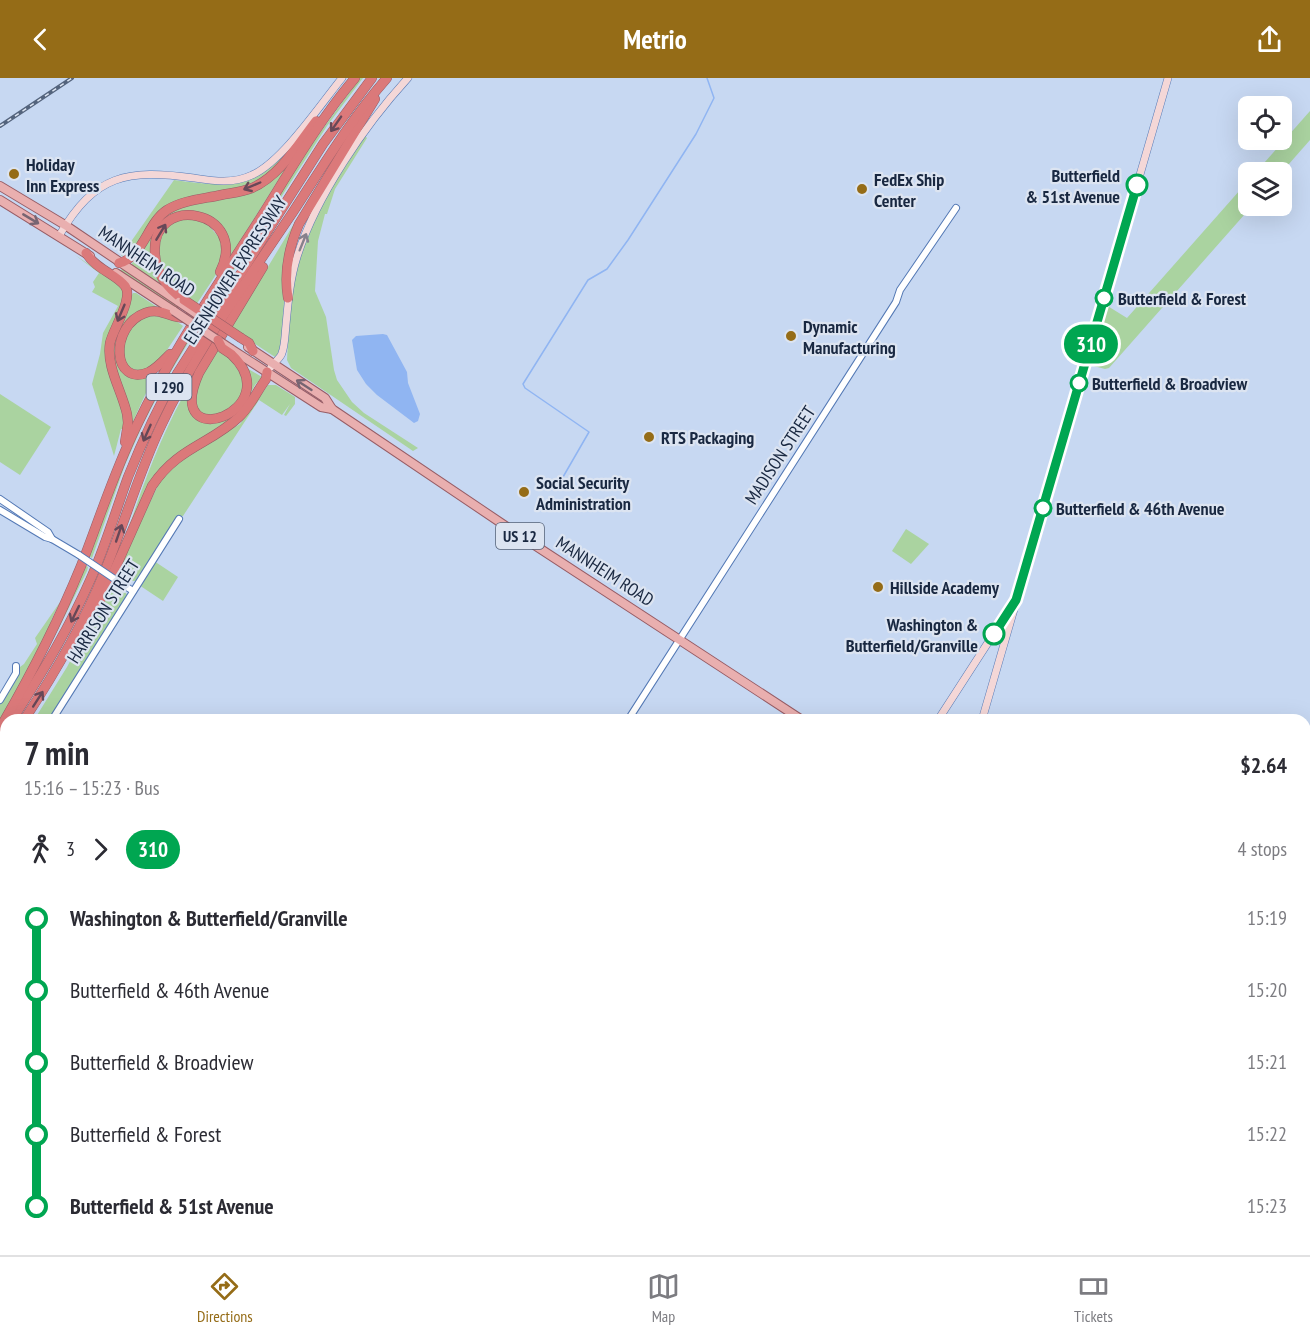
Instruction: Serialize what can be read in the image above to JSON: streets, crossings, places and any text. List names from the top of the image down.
{
  "streets": {
    "highway": ["EISENHOWER EXPRESSWAY", "I 290"],
    "main road": ["MANNHEIM ROAD", "US 12"],
    "street": ["MADISON STREET", "HARRISON STREET"]
  },
  "crossings": [
    ["MANNHEIM ROAD", "MADISON STREET"]
  ],
  "places": [
    "Holiday Inn Express",
    "Butterfield & 51st Avenue",
    "FedEx Ship Center",
    "Butterfield & Forest",
    "Dynamic Manufacturing",
    "Butterfield & Broadview",
    "RTS Packaging",
    "Social Security Administration",
    "Butterfield & 46th Avenue",
    "Hillside Academy",
    "Washington & Butterfield/Granville"
  ],
  "lines": ["bus line 310"],
  "page": {
    "header": "Metrio",
    "on_map": "310",
    "heading": ["7 min", "15:16 – 15:23 · Bus", "$2.64"],
    "legs": ["3", "310", "4 stops"],
    "list": [
      {
        "name": "Washington & Butterfield/Granville",
        "value": "15:19"
      },
      {
        "name": "Butterfield & 46th Avenue",
        "value": "15:20"
      },
      {
        "name": "Butterfield & Broadview",
        "value": "15:21"
      },
      {
        "name": "Butterfield & Forest",
        "value": "15:22"
      },
      {
        "name": "Butterfield & 51st Avenue",
        "value": "15:23"
      }
    ],
    "tabs": ["Directions", "Map", "Tickets"]
  }
}
